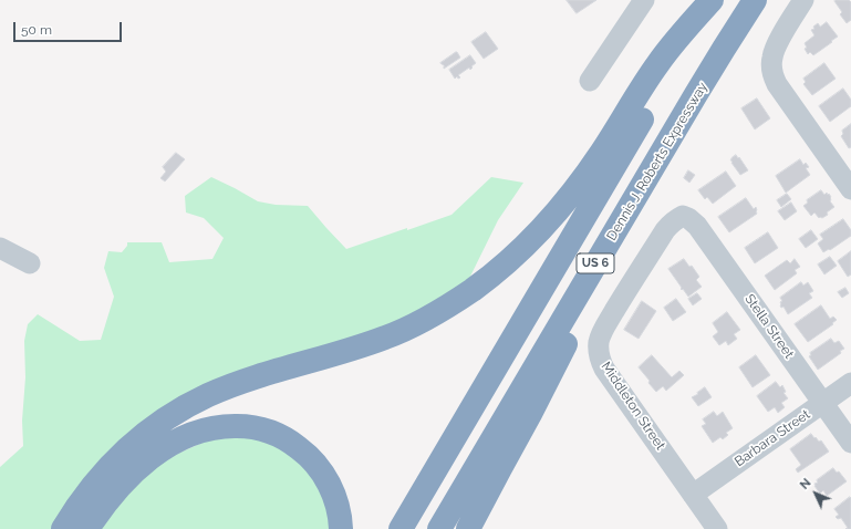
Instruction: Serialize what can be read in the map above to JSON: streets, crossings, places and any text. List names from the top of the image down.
{
  "streets": {
    "highway": ["Dennis J. Roberts Expressway", "US 6"],
    "street": ["Stella Street", "Middleton Street", "Barbara Street"]
  },
  "crossings": [
    ["Stella Street", "Middleton Street"],
    ["Stella Street", "Barbara Street"],
    ["Middleton Street", "Barbara Street"]
  ],
  "scale_bar": "50 m",
  "north": "top left"
}
